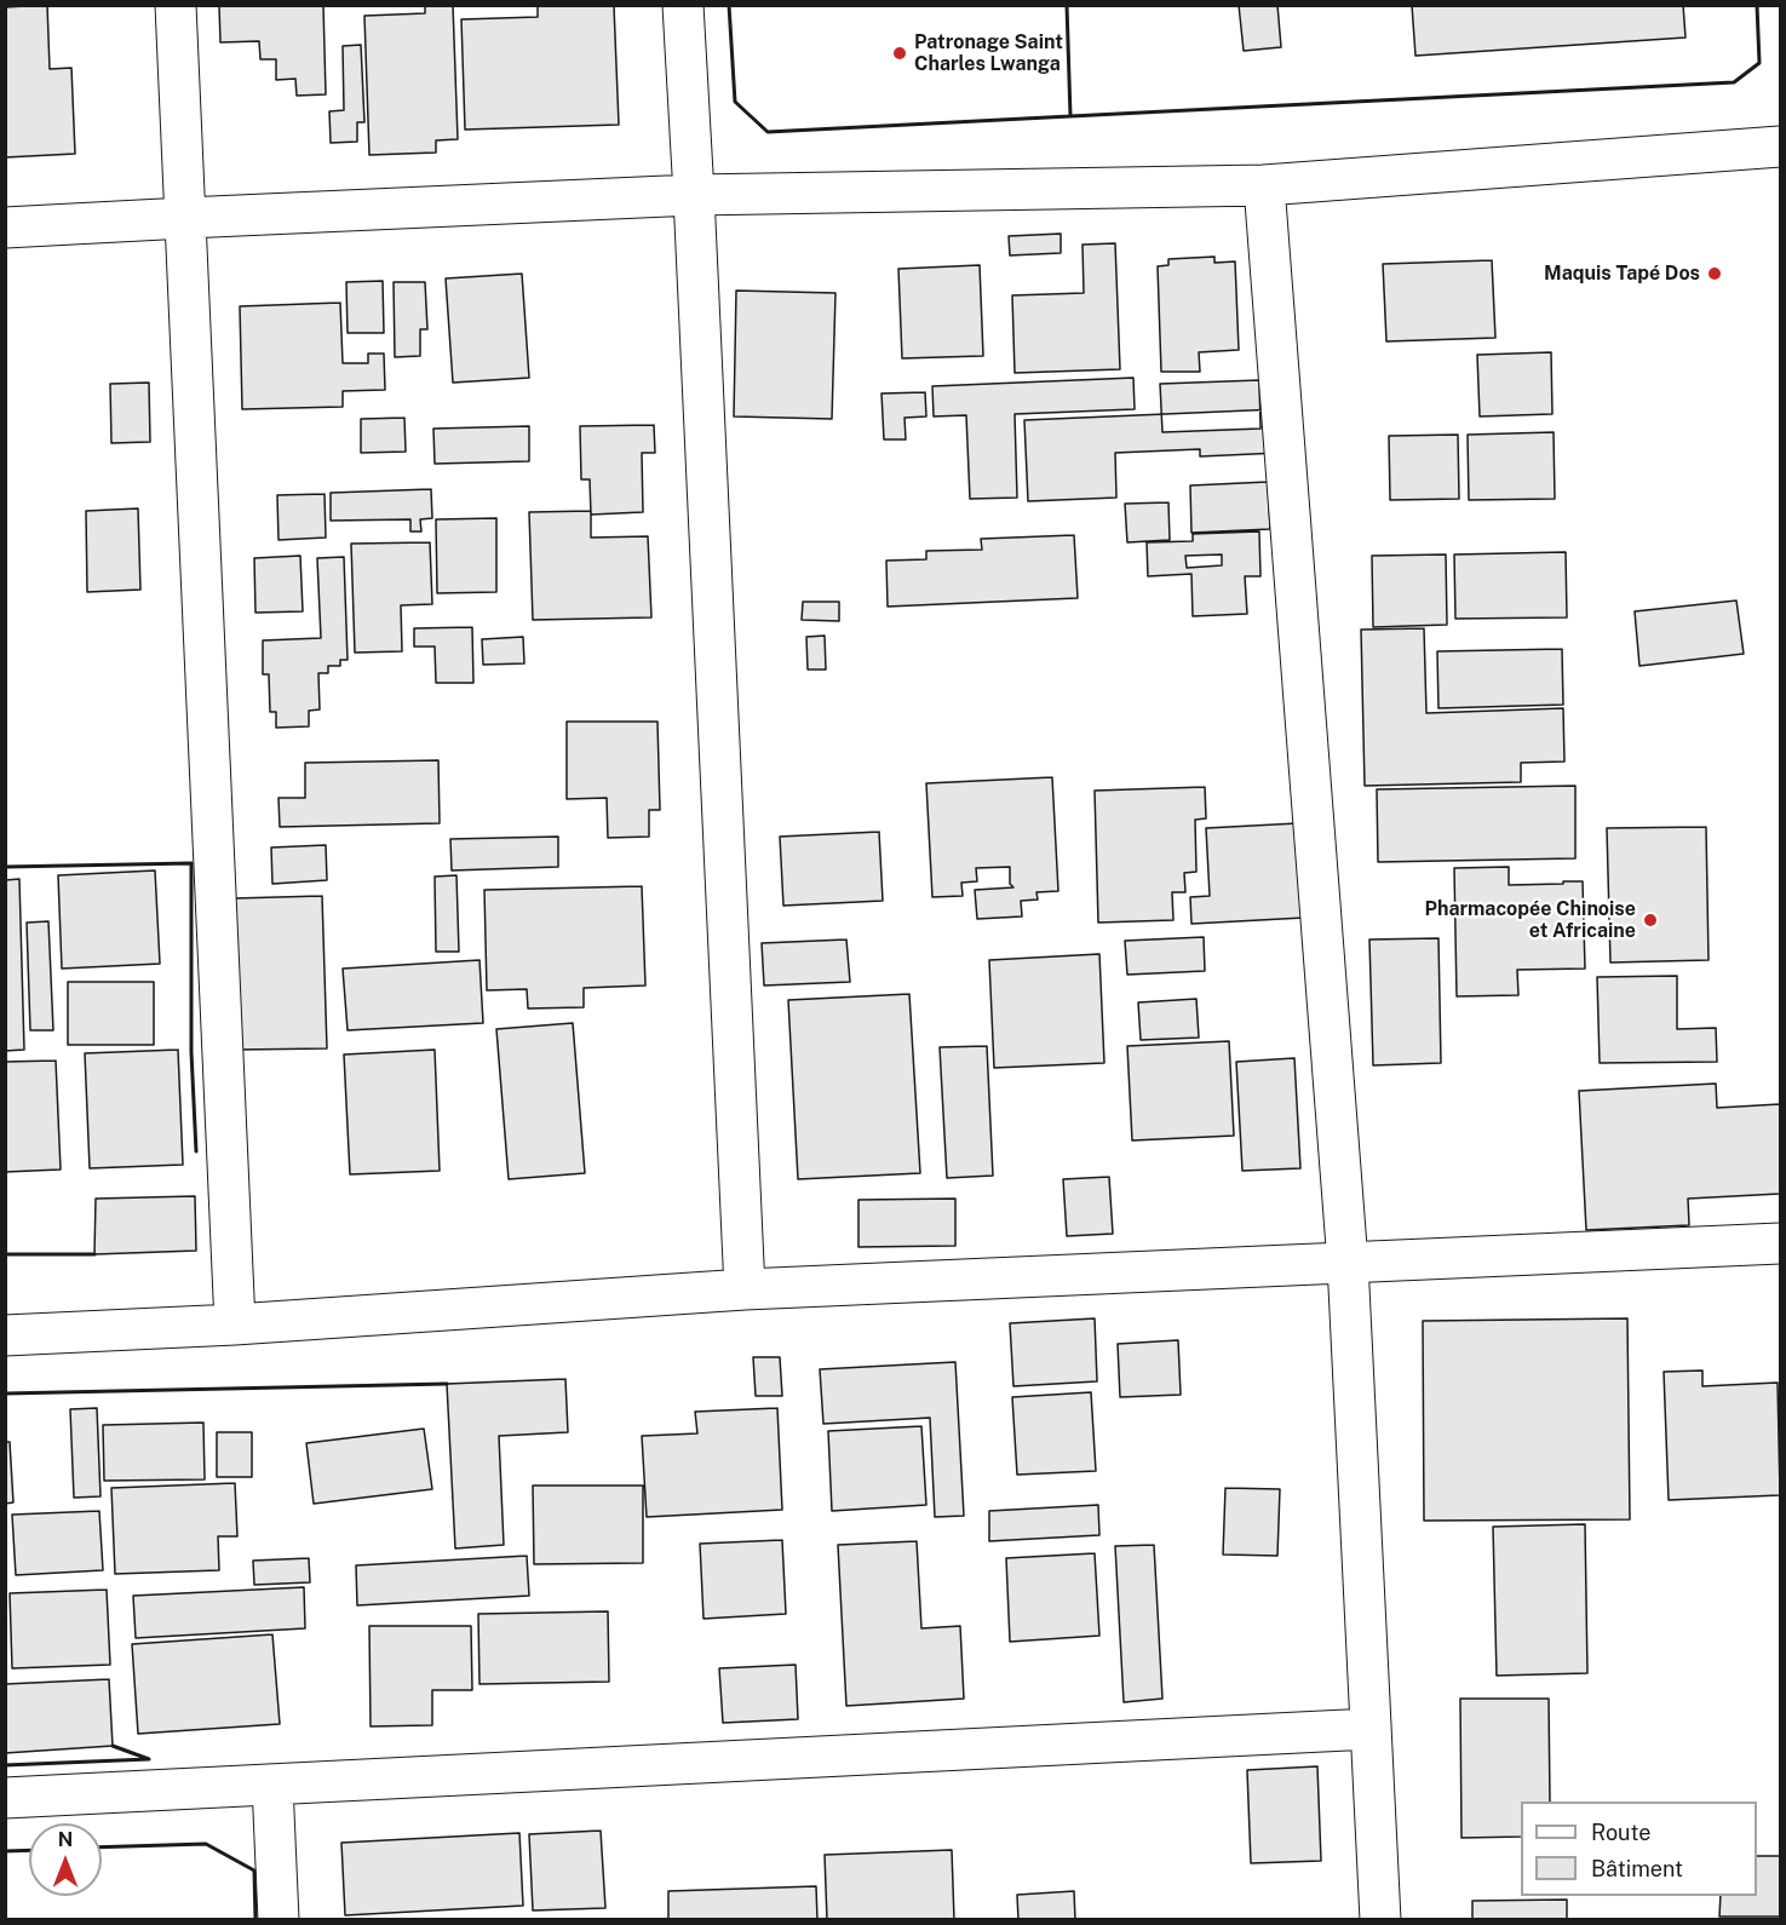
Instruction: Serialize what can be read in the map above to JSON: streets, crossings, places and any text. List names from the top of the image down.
{
  "places": ["Patronage Saint Charles Lwanga", "Maquis Tapé Dos", "Pharmacopée Chinoise et Africaine"],
  "legend": ["Route", "Bâtiment"],
  "north": "top"
}
